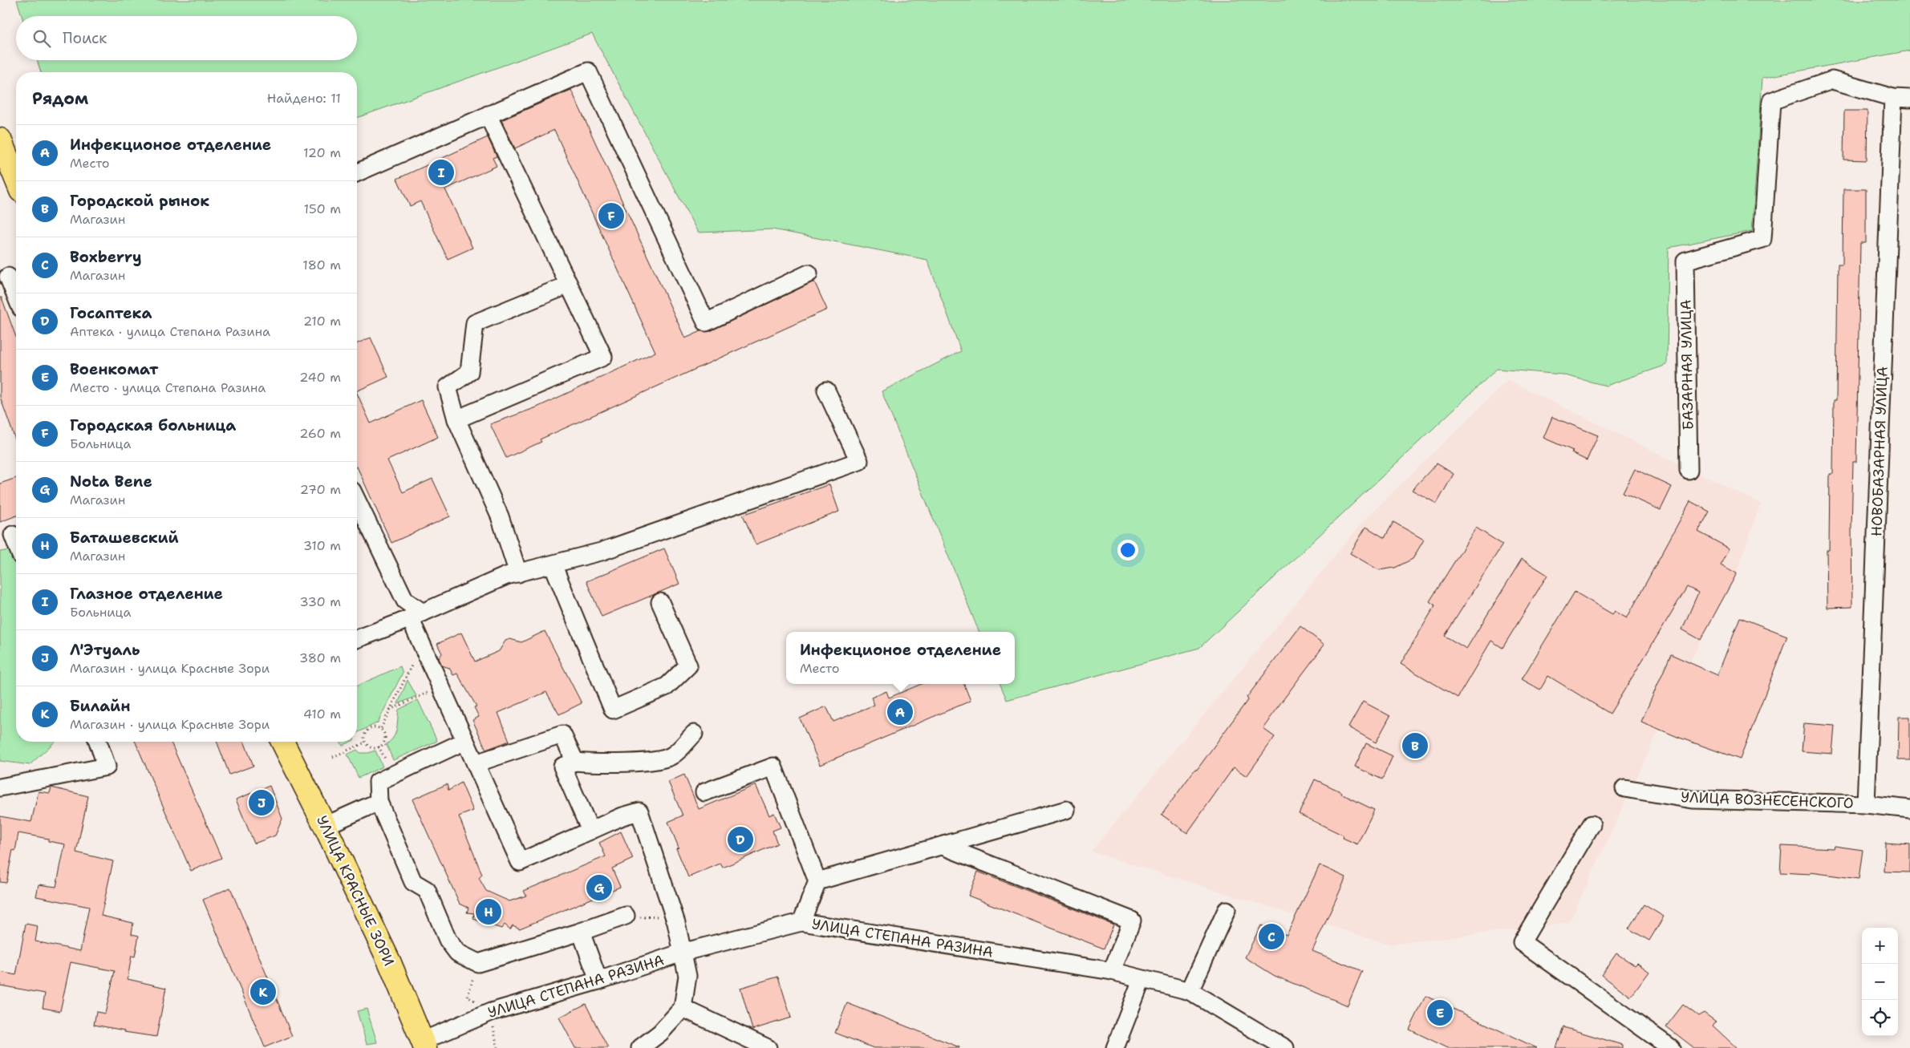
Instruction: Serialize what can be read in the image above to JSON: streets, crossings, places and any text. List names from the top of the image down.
{
  "streets": {
    "main road": ["УЛИЦА КРАСНЫЕ ЗОРИ"],
    "street": [
      "БАЗАРНАЯ УЛИЦА",
      "НОВОБАЗАРНАЯ УЛИЦА",
      "УЛИЦА ВОЗНЕСЕНСКОГО",
      "УЛИЦА СТЕПАНА РАЗИНА"
    ]
  },
  "crossings": [
    ["БАЗАРНАЯ УЛИЦА", "НОВОБАЗАРНАЯ УЛИЦА"],
    ["НОВОБАЗАРНАЯ УЛИЦА", "УЛИЦА ВОЗНЕСЕНСКОГО"],
    ["УЛИЦА КРАСНЫЕ ЗОРИ", "УЛИЦА СТЕПАНА РАЗИНА"]
  ],
  "page": {
    "search": "Поиск",
    "heading": ["Рядом", "Найдено: 11"],
    "list": [
      {
        "mark": "A",
        "name": "Инфекционое отделение",
        "note": "Место",
        "value": "120 m"
      },
      {
        "mark": "B",
        "name": "Городской рынок",
        "note": "Магазин",
        "value": "150 m"
      },
      {
        "mark": "C",
        "name": "Boxberry",
        "note": "Магазин",
        "value": "180 m"
      },
      {
        "mark": "D",
        "name": "Госаптека",
        "note": "Аптека · улица Степана Разина",
        "value": "210 m"
      },
      {
        "mark": "E",
        "name": "Военкомат",
        "note": "Место · улица Степана Разина",
        "value": "240 m"
      },
      {
        "mark": "F",
        "name": "Городская больница",
        "note": "Больница",
        "value": "260 m"
      },
      {
        "mark": "G",
        "name": "Nota Bene",
        "note": "Магазин",
        "value": "270 m"
      },
      {
        "mark": "H",
        "name": "Баташевский",
        "note": "Магазин",
        "value": "310 m"
      },
      {
        "mark": "I",
        "name": "Глазное отделение",
        "note": "Больница",
        "value": "330 m"
      },
      {
        "mark": "J",
        "name": "Л'Этуаль",
        "note": "Магазин · улица Красные Зори",
        "value": "380 m"
      },
      {
        "mark": "K",
        "name": "Билайн",
        "note": "Магазин · улица Красные Зори",
        "value": "410 m"
      }
    ],
    "pins": [
      "I",
      "F",
      "A",
      "B",
      "J",
      "D",
      "G",
      "H",
      "C",
      "K",
      "E"
    ],
    "popup": ["Инфекционое отделение", "Место"],
    "map_buttons": ["+", "−"]
  }
}
